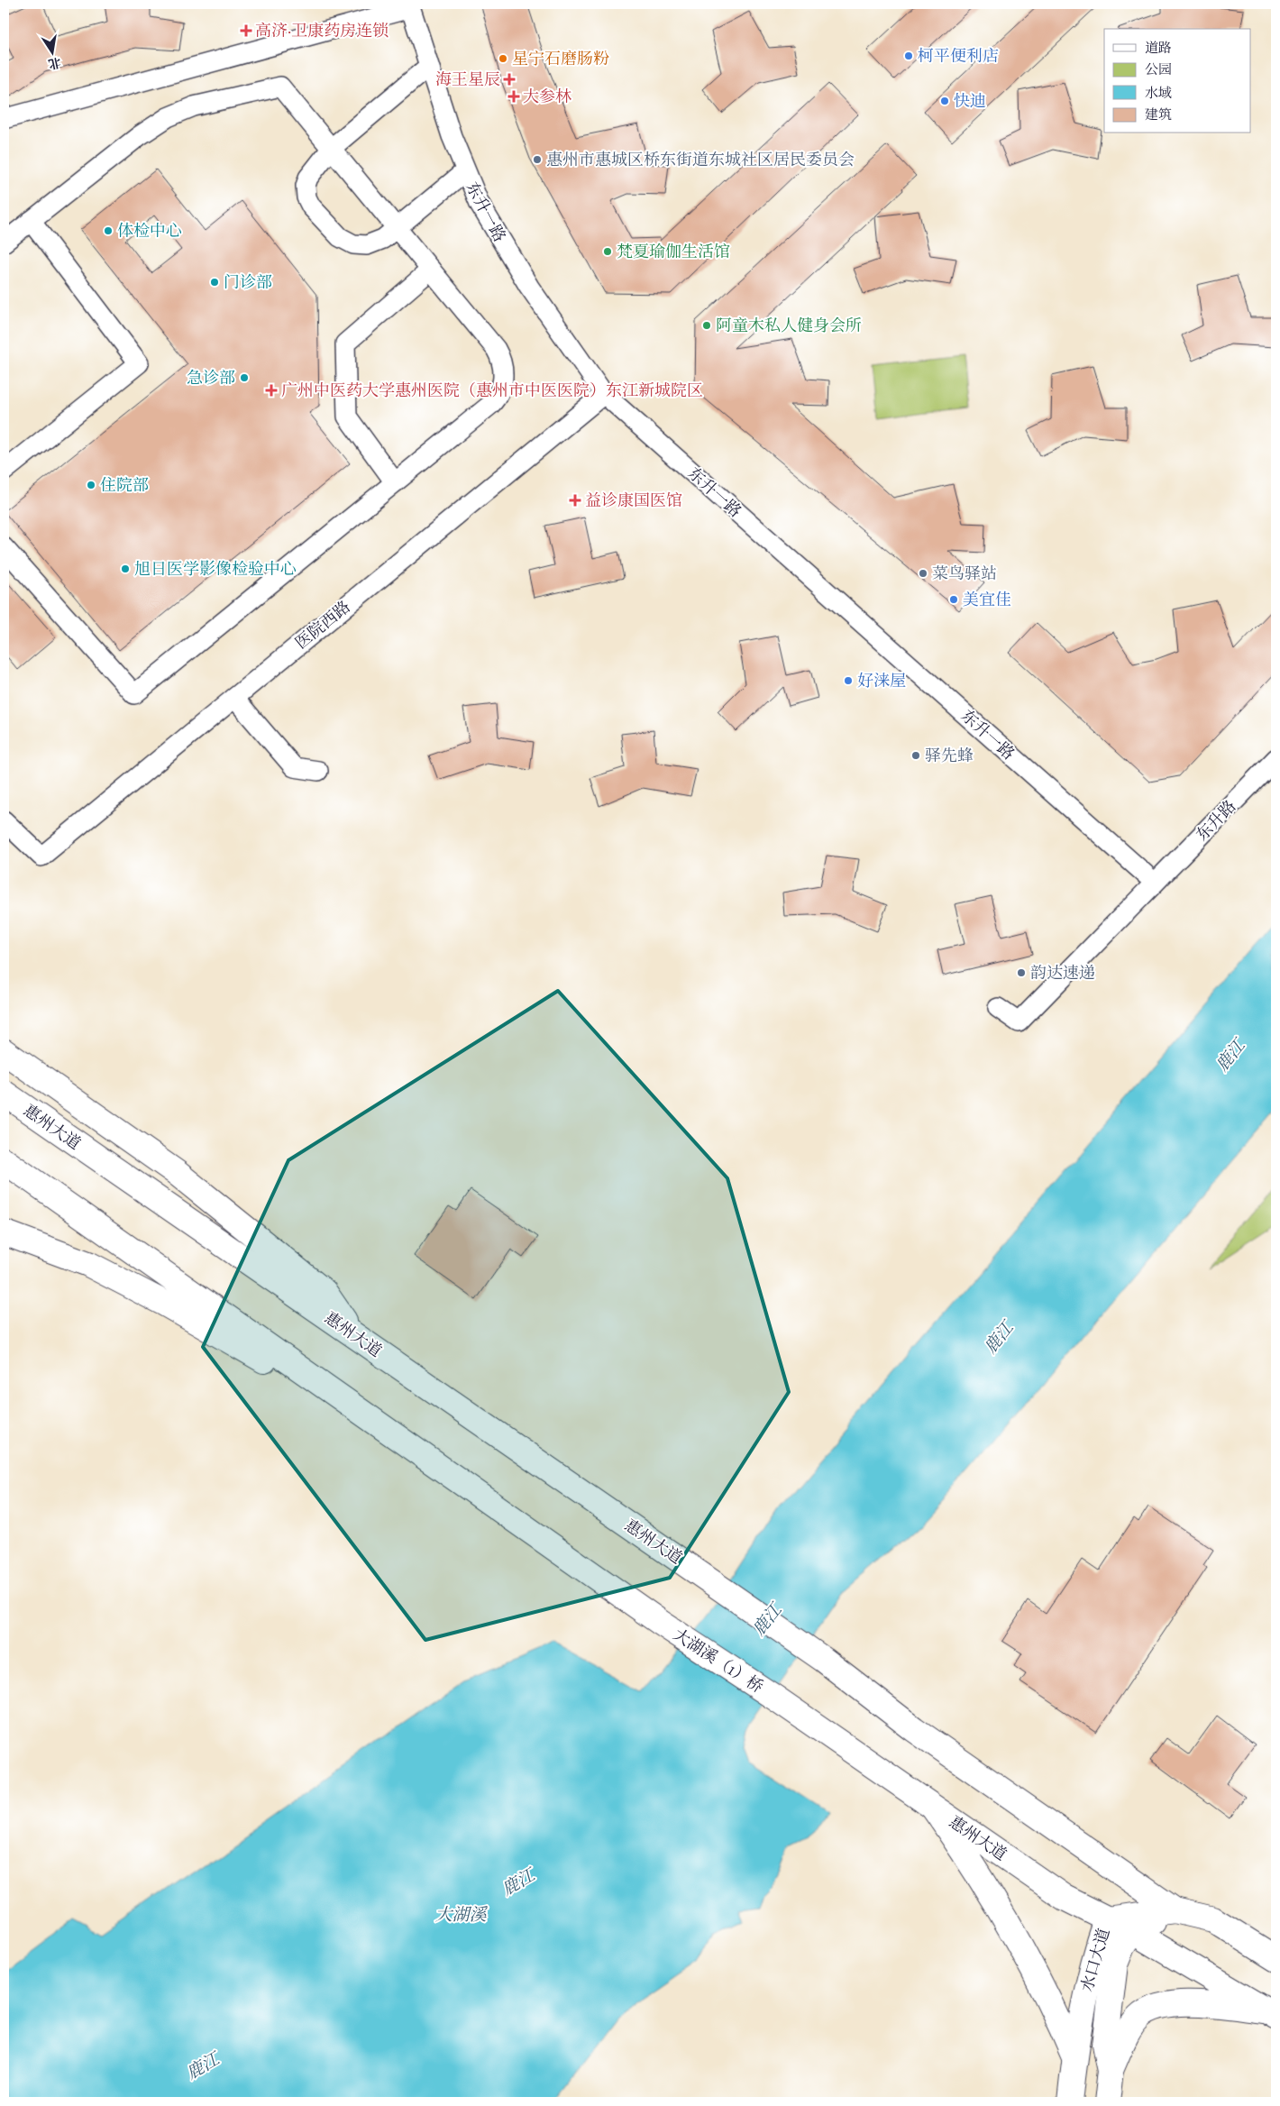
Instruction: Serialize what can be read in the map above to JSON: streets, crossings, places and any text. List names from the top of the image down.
{
  "streets": {
    "main road": ["惠州大道", "大湖溪（1）桥", "水口大道"],
    "street": ["东升一路", "医院西路", "东升路"]
  },
  "crossings": [
    ["东升一路", "医院西路"],
    ["东升一路", "东升路"],
    ["惠州大道", "大湖溪（1）桥"],
    ["惠州大道", "水口大道"]
  ],
  "water": ["鹿江", "大湖溪"],
  "places": {
    "health": [
      "高济·卫康药房连锁",
      "海王星辰",
      "大参林",
      "广州中医药大学惠州医院（惠州市中医医院）东江新城院区",
      "益诊康国医馆"
    ],
    "other": [
      "柯平便利店",
      "星宁石磨肠粉",
      "快迪",
      "惠州市惠城区桥东街道东城社区居民委员会",
      "体检中心",
      "梵夏瑜伽生活馆",
      "门诊部",
      "阿童木私人健身会所",
      "急诊部",
      "住院部",
      "旭日医学影像检验中心",
      "菜鸟驿站",
      "美宜佳",
      "好涞屋",
      "驿先蜂",
      "韵达速递"
    ]
  },
  "legend": [
    "道路",
    "公园",
    "水域",
    "建筑"
  ],
  "north": "bottom"
}
